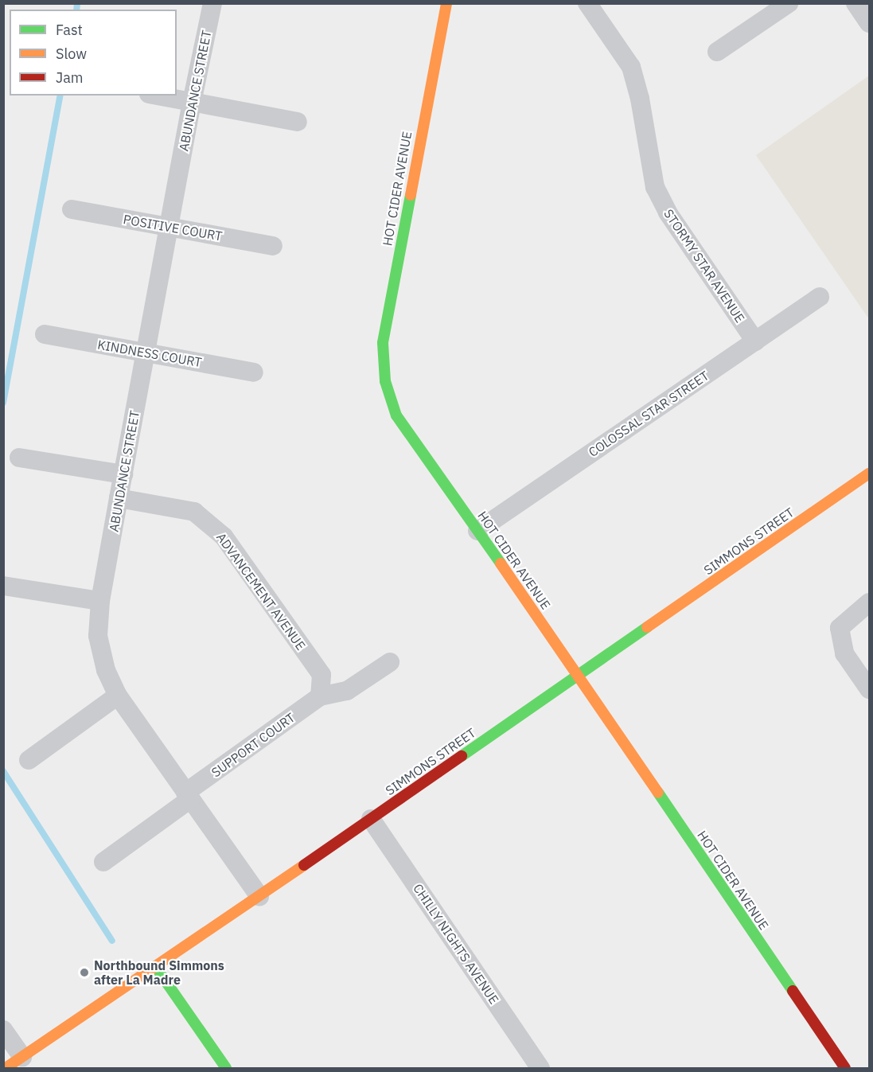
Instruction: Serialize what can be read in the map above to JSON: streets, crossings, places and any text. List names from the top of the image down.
{
  "streets": {
    "street": [
      "ABUNDANCE STREET",
      "HOT CIDER AVENUE",
      "POSITIVE COURT",
      "STORMY STAR AVENUE",
      "KINDNESS COURT",
      "COLOSSAL STAR STREET",
      "SIMMONS STREET",
      "ADVANCEMENT AVENUE",
      "SUPPORT COURT",
      "CHILLY NIGHTS AVENUE"
    ]
  },
  "crossings": [
    ["ABUNDANCE STREET", "POSITIVE COURT"],
    ["ABUNDANCE STREET", "KINDNESS COURT"],
    ["ABUNDANCE STREET", "SIMMONS STREET"],
    ["ABUNDANCE STREET", "ADVANCEMENT AVENUE"],
    ["ABUNDANCE STREET", "SUPPORT COURT"],
    ["HOT CIDER AVENUE", "COLOSSAL STAR STREET"],
    ["HOT CIDER AVENUE", "SIMMONS STREET"],
    ["STORMY STAR AVENUE", "COLOSSAL STAR STREET"],
    ["SIMMONS STREET", "CHILLY NIGHTS AVENUE"],
    ["ADVANCEMENT AVENUE", "SUPPORT COURT"]
  ],
  "places": ["Northbound Simmons after La Madre"],
  "legend": ["Fast", "Slow", "Jam"]
}
